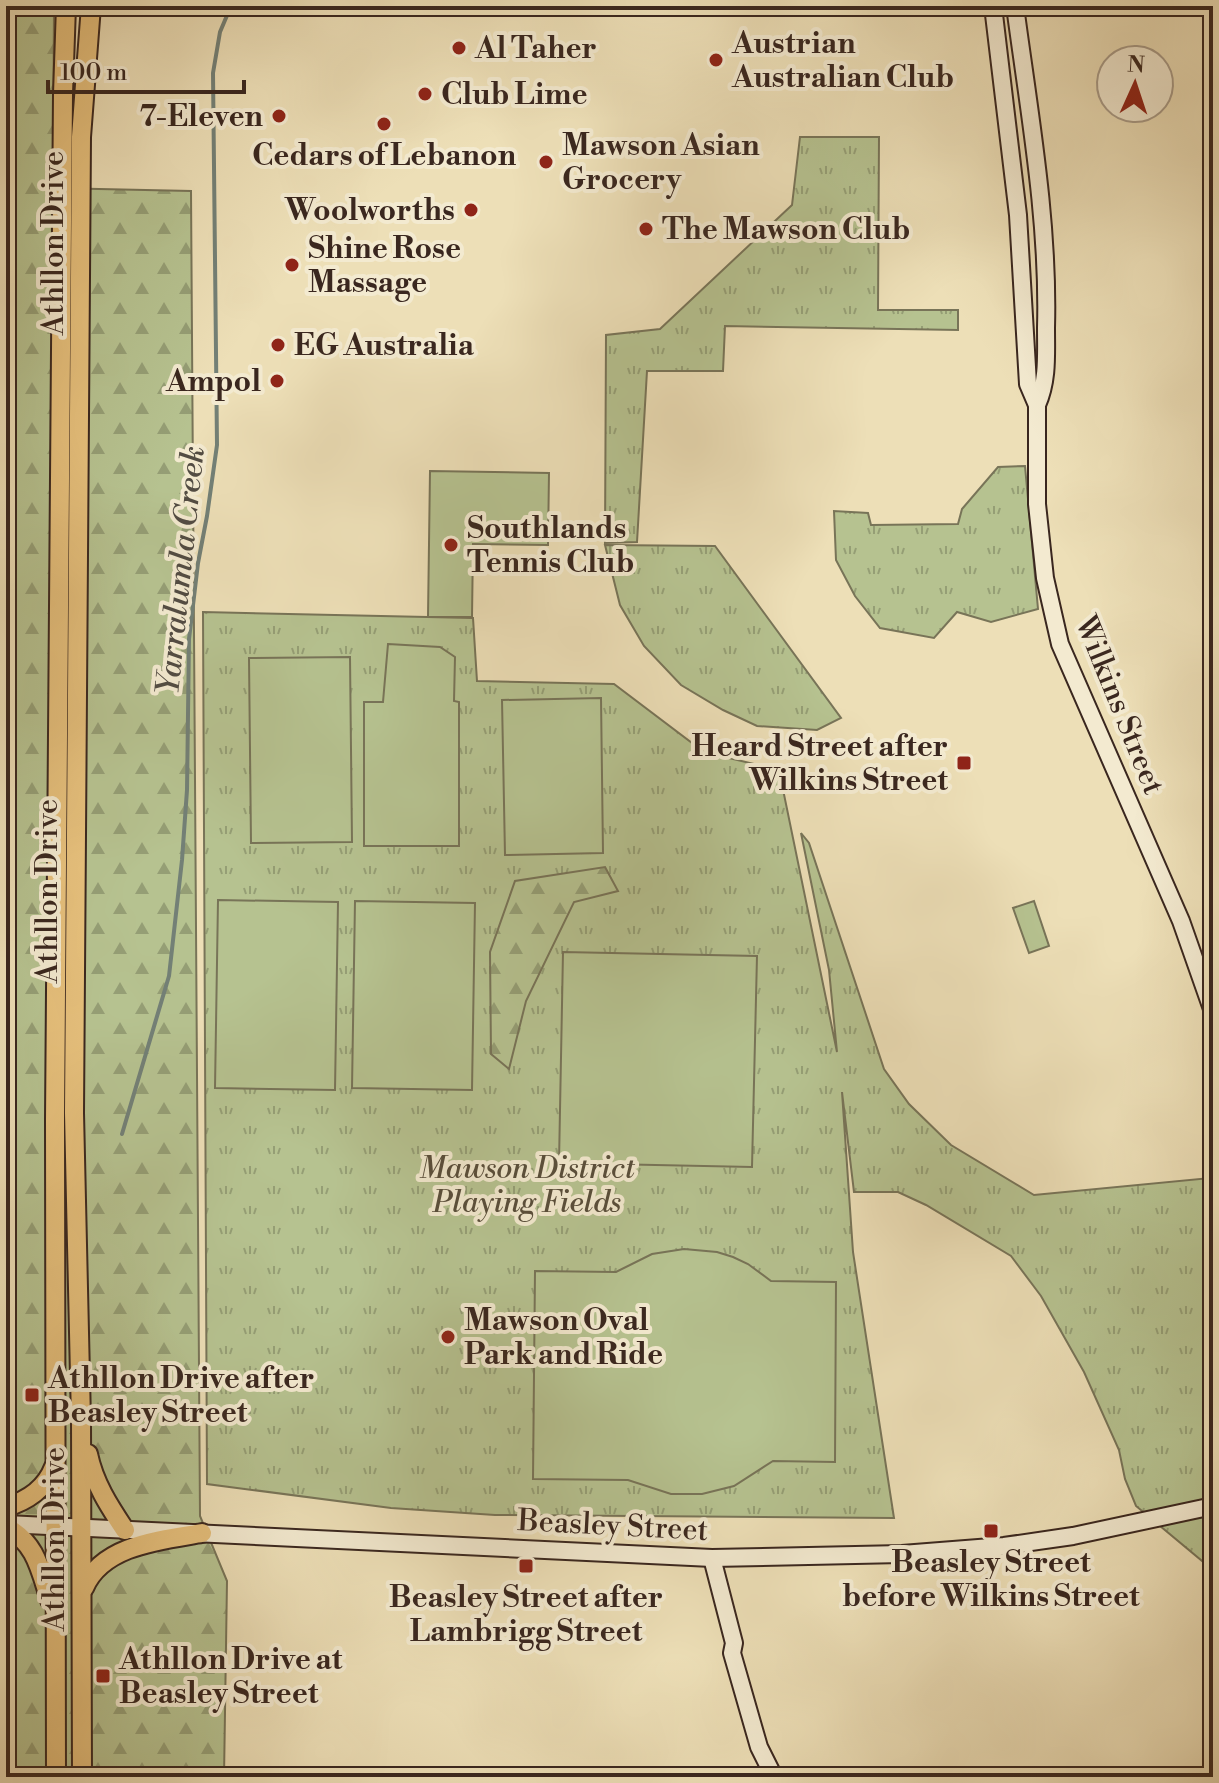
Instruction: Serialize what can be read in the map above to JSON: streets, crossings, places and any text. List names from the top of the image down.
{
  "streets": {
    "main road": ["Athllon Drive"],
    "street": ["Wilkins Street", "Beasley Street"]
  },
  "crossings": [
    ["Athllon Drive", "Beasley Street"]
  ],
  "water": ["Yarralumla Creek"],
  "parks": ["Mawson District Playing Fields"],
  "places": {
    "other": [
      "Al Taher",
      "Austrian Australian Club",
      "Club Lime",
      "7-Eleven",
      "Cedars of Lebanon",
      "Mawson Asian Grocery",
      "Woolworths",
      "The Mawson Club",
      "Shine Rose Massage",
      "EG Australia",
      "Ampol",
      "Southlands Tennis Club",
      "Mawson Oval Park and Ride"
    ],
    "transit": [
      "Heard Street after Wilkins Street",
      "Athllon Drive after Beasley Street",
      "Beasley Street before Wilkins Street",
      "Beasley Street after Lambrigg Street",
      "Athllon Drive at Beasley Street"
    ]
  },
  "scale_bar": "100 m",
  "north": "top"
}
